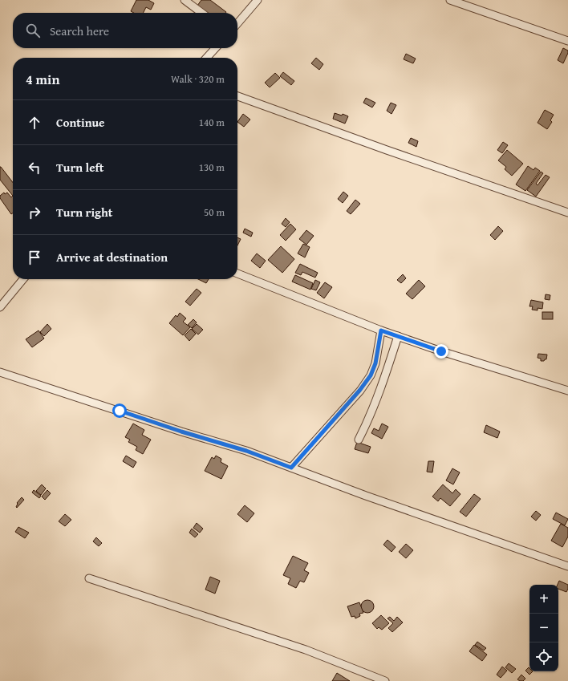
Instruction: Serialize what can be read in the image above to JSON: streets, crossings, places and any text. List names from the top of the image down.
{
  "page": {
    "search": "Search here",
    "heading": ["4 min", "Walk · 320 m"],
    "list": [
      ["Continue", "140 m"],
      ["Turn left", "130 m"],
      ["Turn right", "50 m"],
      "Arrive at destination"
    ],
    "map_buttons": ["+", "−"]
  }
}
